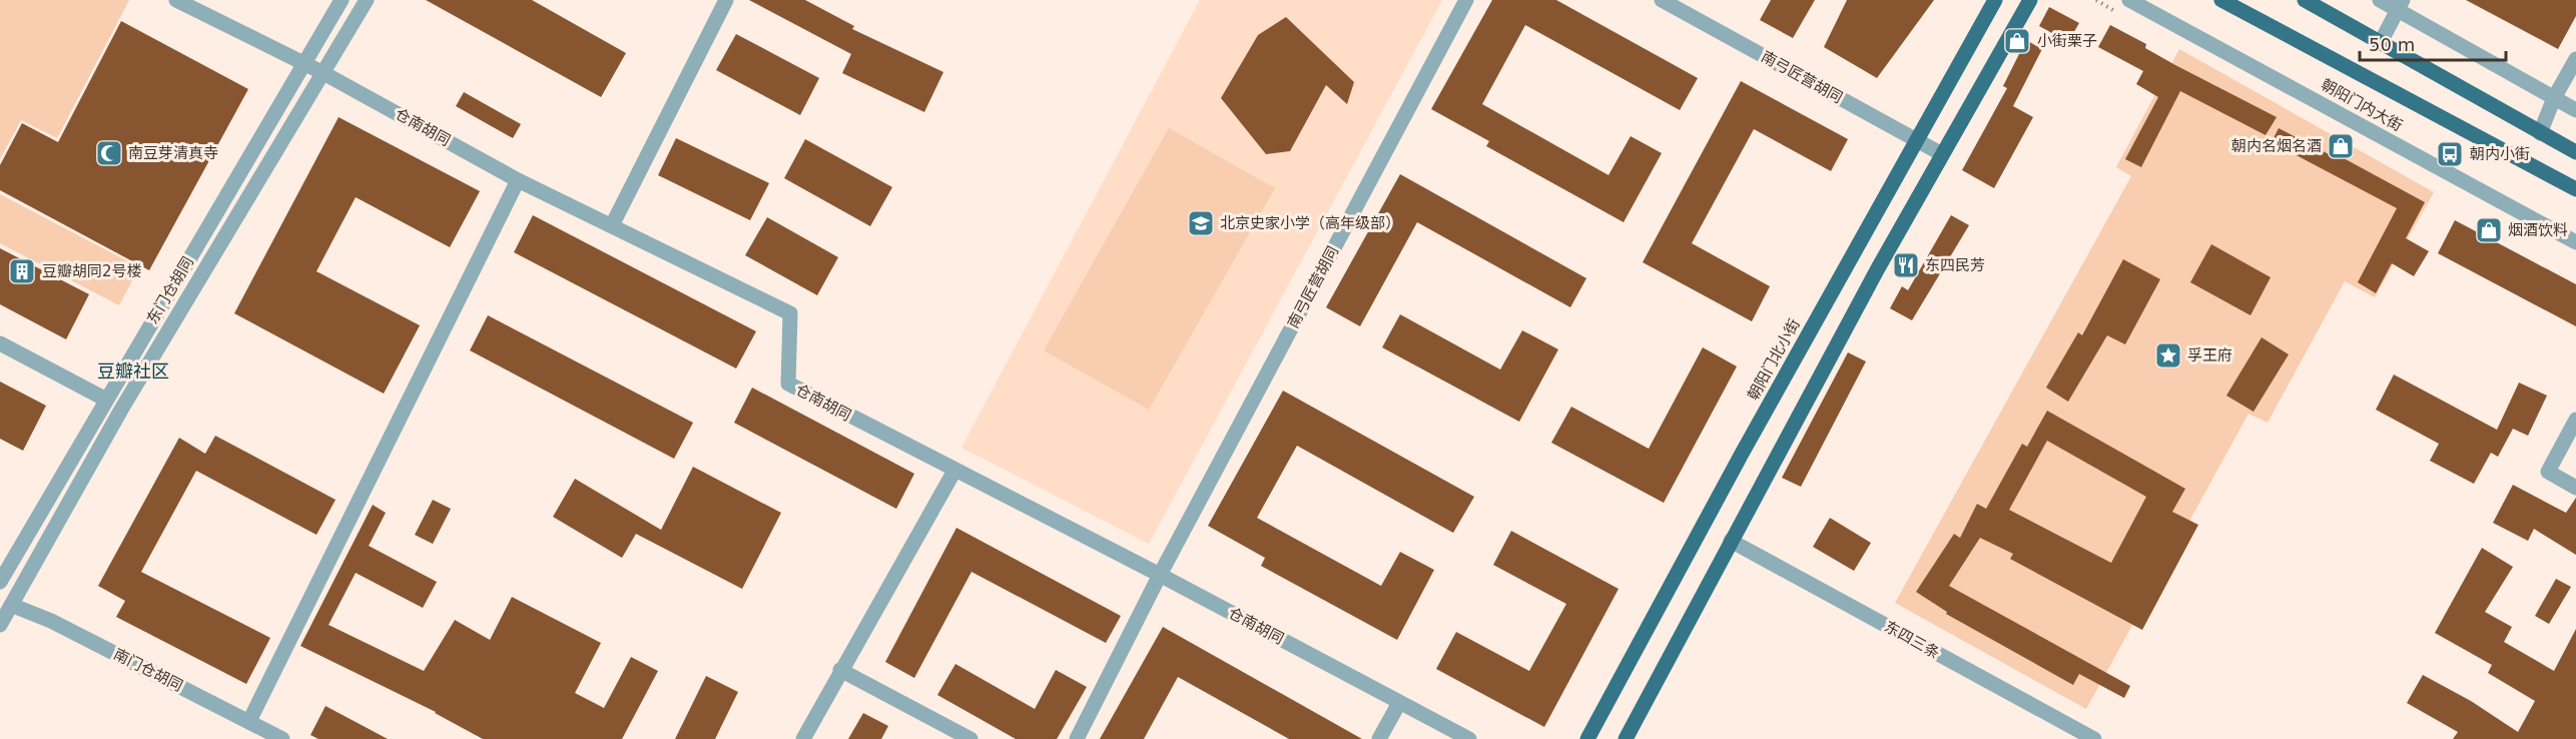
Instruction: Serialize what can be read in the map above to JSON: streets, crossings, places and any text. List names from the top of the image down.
{
  "streets": {
    "main road": ["朝阳门内大街", "朝阳门北小街"],
    "street": [
      "南弓匠营胡同",
      "仓南胡同",
      "东门仓胡同",
      "东四三条",
      "南门仓胡同"
    ]
  },
  "crossings": [
    ["南弓匠营胡同", "仓南胡同"],
    ["南弓匠营胡同", "朝阳门北小街"],
    ["仓南胡同", "东门仓胡同"],
    ["东门仓胡同", "南门仓胡同"]
  ],
  "districts": ["豆瓣社区"],
  "places": {
    "shop": ["小街栗子", "朝内名烟名酒", "烟酒饮料"],
    "mosque": ["南豆芽清真寺"],
    "bus stop": ["朝内小街"],
    "school or university": ["北京史家小学（高年级部）"],
    "restaurant": ["东四民芳"],
    "building": ["豆瓣胡同2号楼"],
    "place": ["孚王府"]
  },
  "scale_bar": "50 m"
}
